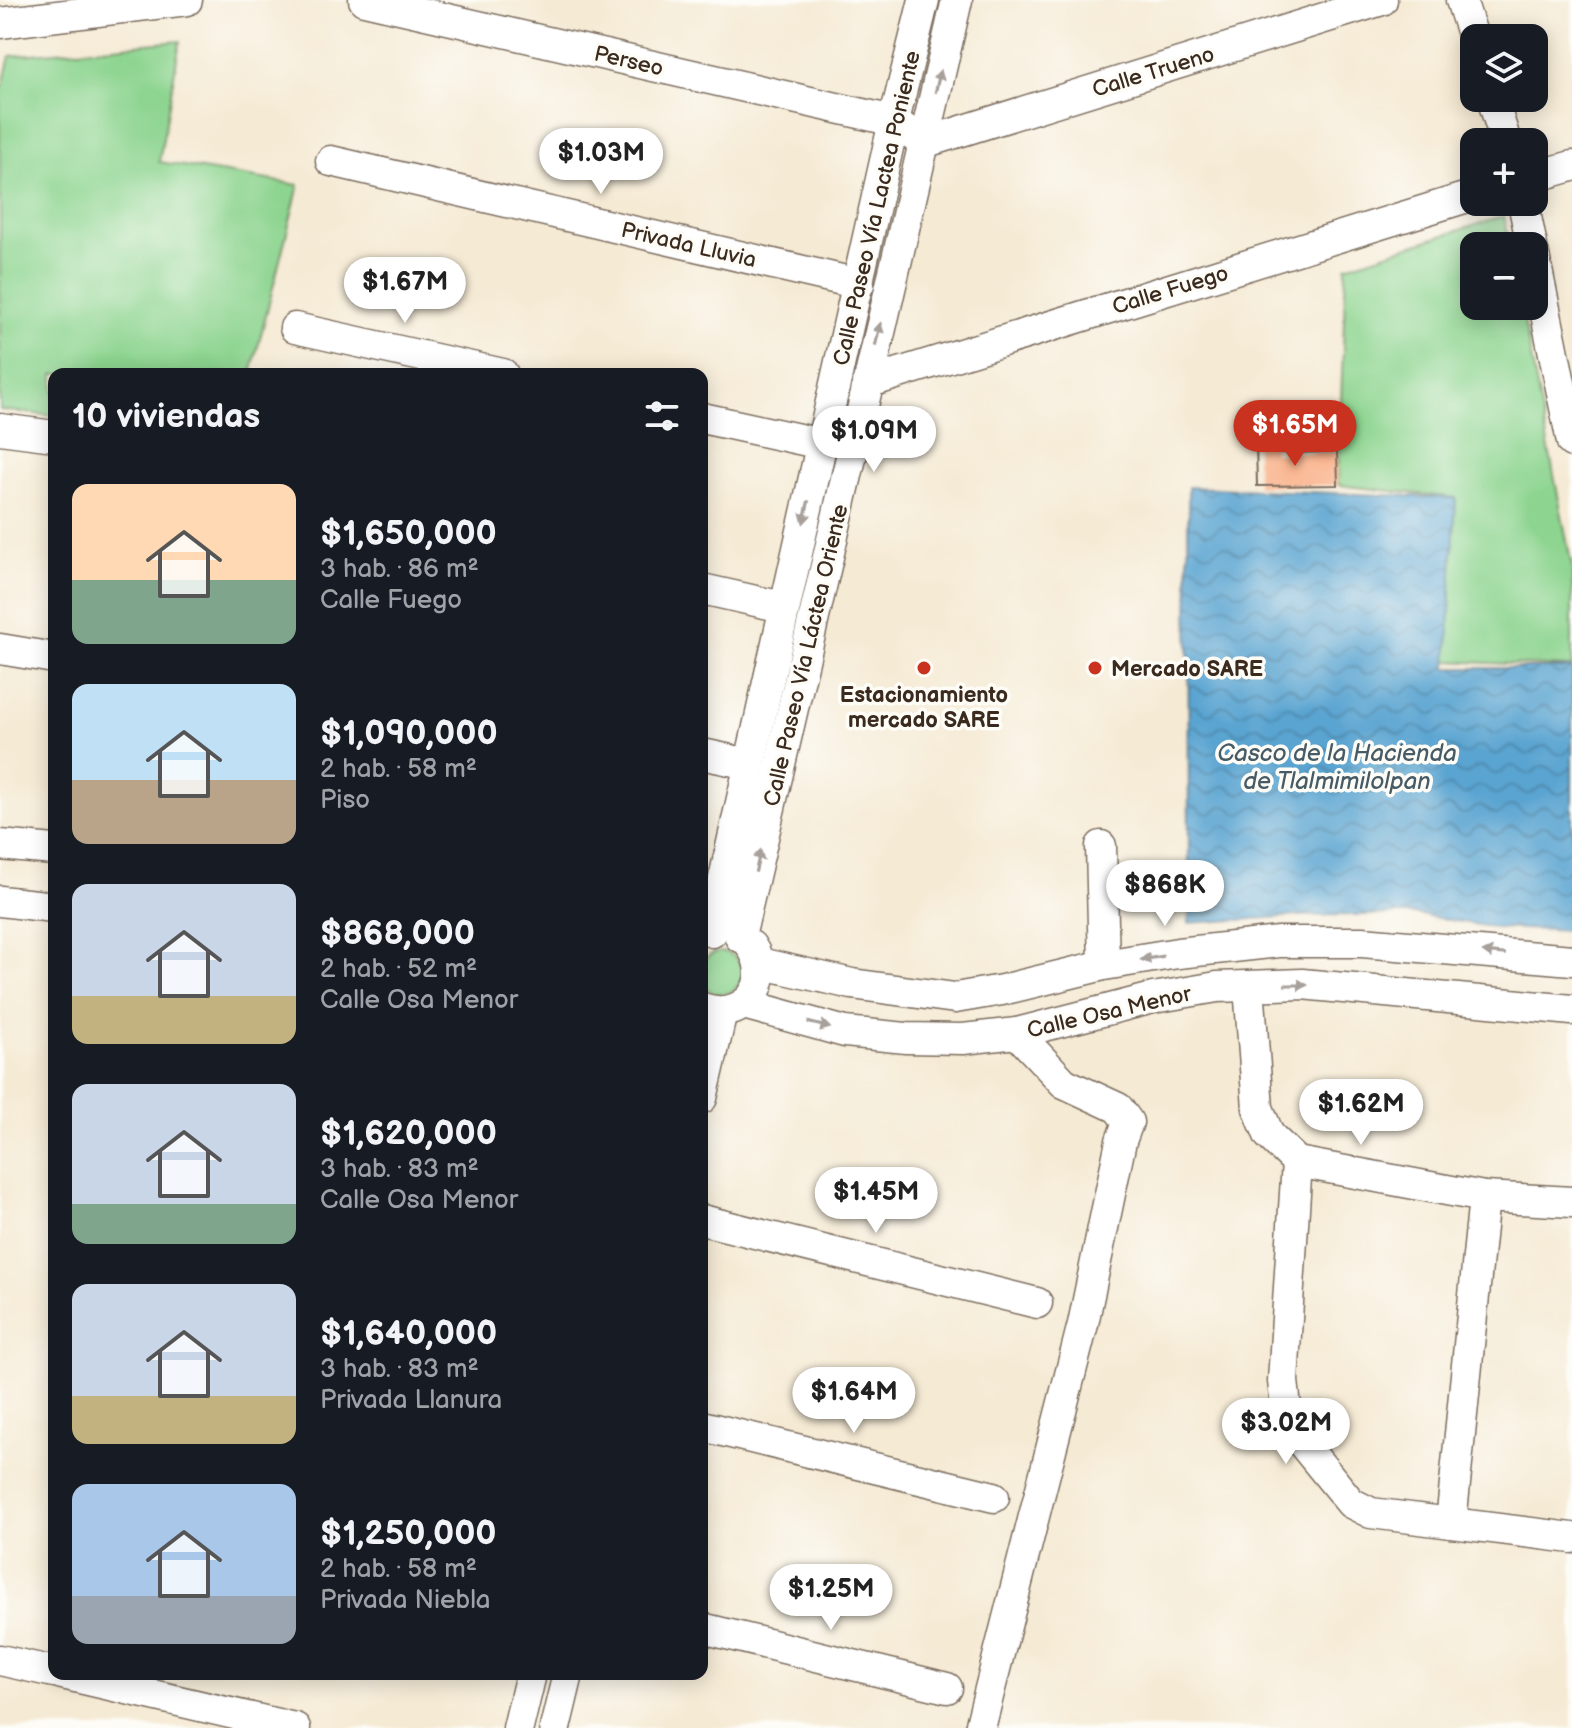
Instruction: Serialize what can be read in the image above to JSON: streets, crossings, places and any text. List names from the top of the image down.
{
  "streets": {
    "street": [
      "Perseo",
      "Calle Trueno",
      "Calle Paseo Vía Lactea Poniente",
      "Privada Lluvia",
      "Calle Fuego",
      "Calle Paseo Vía Láctea Oriente",
      "Calle Osa Menor"
    ]
  },
  "crossings": [
    ["Perseo", "Calle Paseo Vía Lactea Poniente"],
    ["Calle Trueno", "Calle Paseo Vía Láctea Oriente"],
    ["Calle Paseo Vía Lactea Poniente", "Privada Lluvia"],
    ["Calle Paseo Vía Lactea Poniente", "Calle Paseo Vía Láctea Oriente"],
    ["Calle Fuego", "Calle Paseo Vía Láctea Oriente"]
  ],
  "one_way": ["Calle Paseo Vía Láctea Oriente"],
  "water": ["Casco de la Hacienda de Tlalmimilolpan"],
  "places": ["Estacionamiento mercado SARE", "Mercado SARE"],
  "page": {
    "map_buttons": ["+", "−"],
    "price": [
      "$1.03M",
      "$1.67M",
      "$1.65M",
      "$1.09M",
      "$868K",
      "$1.62M",
      "$1.45M",
      "$1.64M",
      "$3.02M",
      "$1.25M"
    ],
    "heading": "10 viviendas",
    "list": [
      {
        "name": "$1,650,000",
        "note": "3 hab. · 86 m² · Calle Fuego"
      },
      {
        "name": "$1,090,000",
        "note": "2 hab. · 58 m² · Piso"
      },
      {
        "name": "$868,000",
        "note": "2 hab. · 52 m² · Calle Osa Menor"
      },
      {
        "name": "$1,620,000",
        "note": "3 hab. · 83 m² · Calle Osa Menor"
      },
      {
        "name": "$1,640,000",
        "note": "3 hab. · 83 m² · Privada Llanura"
      },
      {
        "name": "$1,250,000",
        "note": "2 hab. · 58 m² · Privada Niebla"
      }
    ]
  }
}
